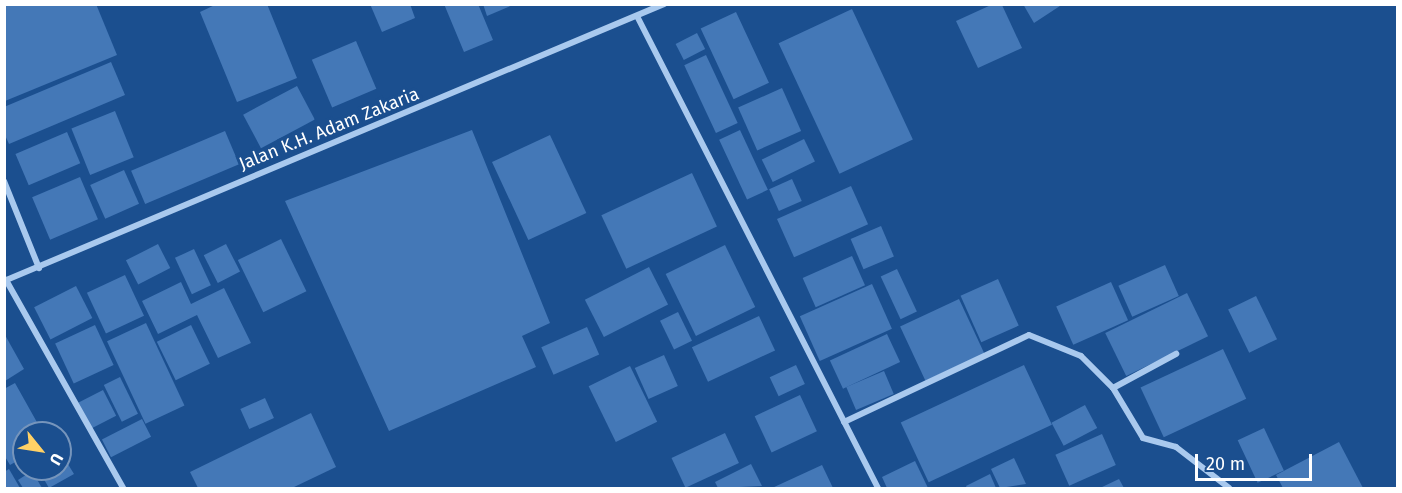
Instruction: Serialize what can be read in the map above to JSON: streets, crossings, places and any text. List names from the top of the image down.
{
  "streets": {
    "street": ["Jalan K.H. Adam Zakaria"]
  },
  "scale_bar": "20 m",
  "north": "bottom right"
}
